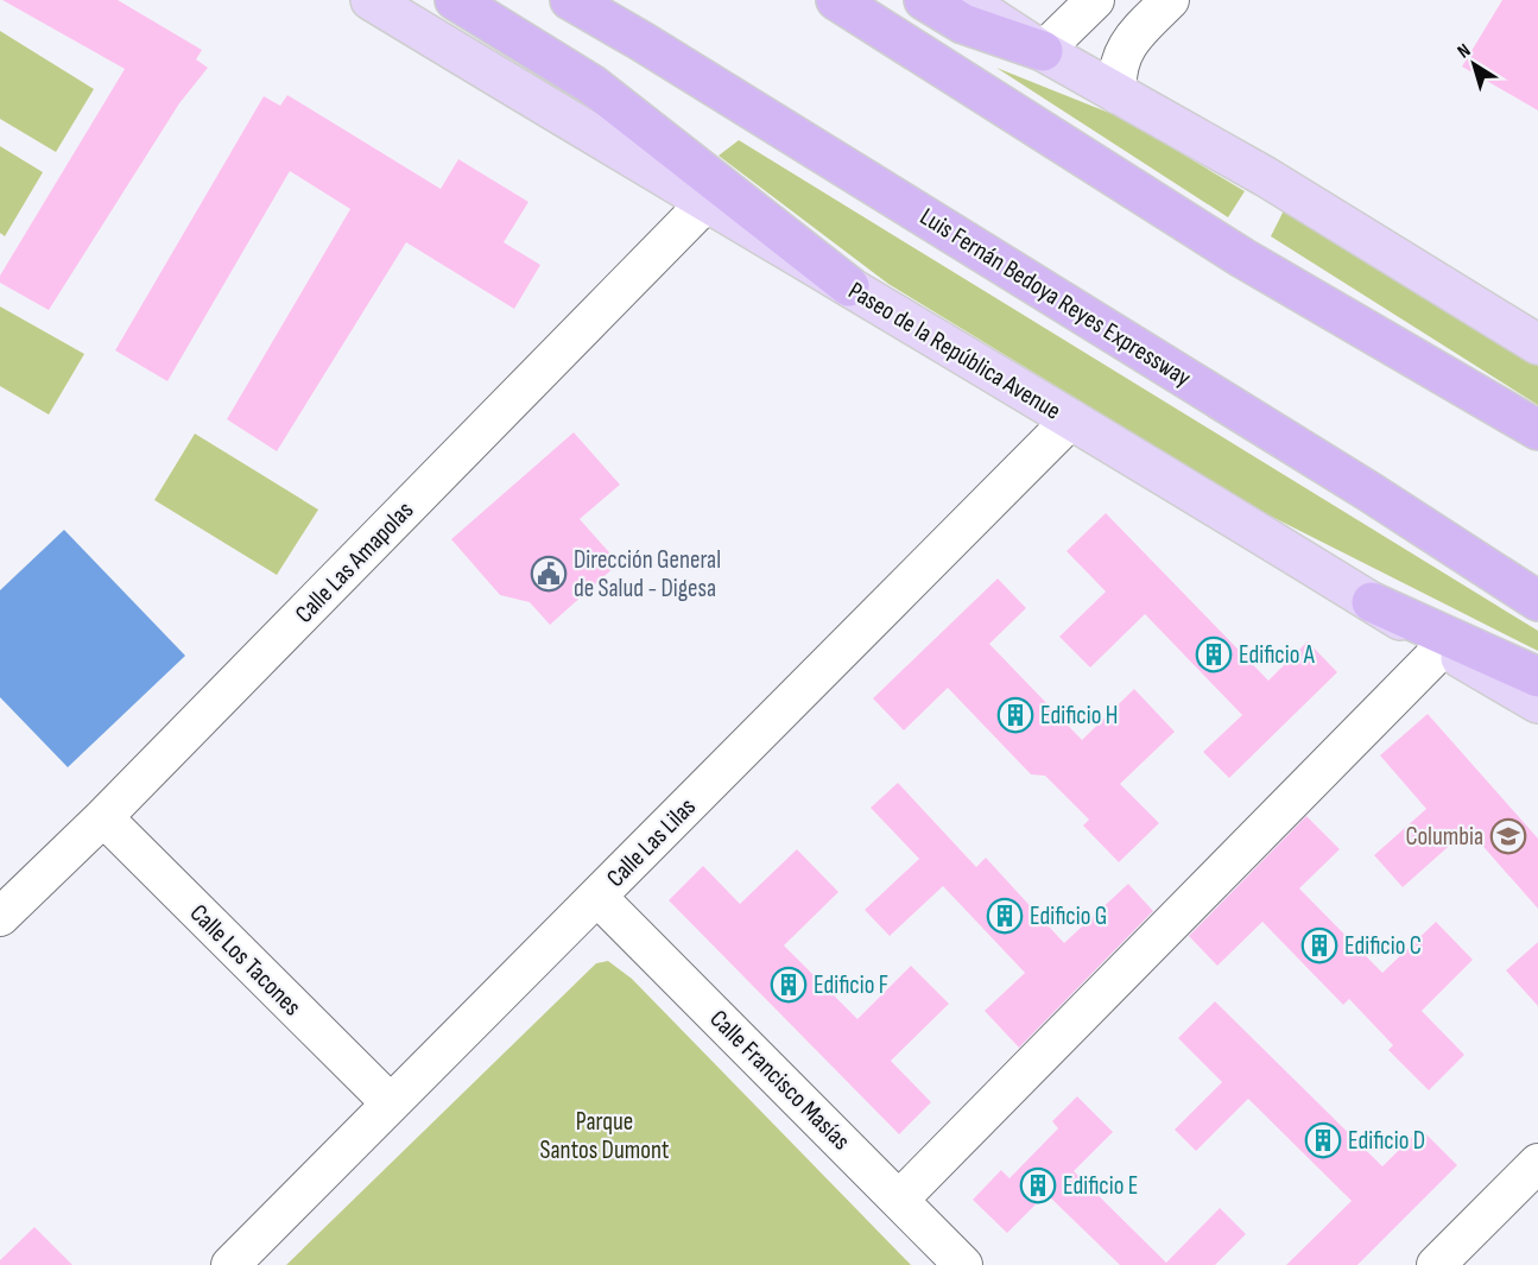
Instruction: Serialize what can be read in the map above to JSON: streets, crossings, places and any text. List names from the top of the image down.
{
  "streets": {
    "highway": ["Luis Fernán Bedoya Reyes Expressway"],
    "main road": ["Paseo de la República Avenue"],
    "street": [
      "Calle Las Amapolas",
      "Calle Las Lilas",
      "Calle Los Tacones",
      "Calle Francisco Masías"
    ]
  },
  "crossings": [
    ["Paseo de la República Avenue", "Calle Las Amapolas"],
    ["Paseo de la República Avenue", "Calle Las Lilas"],
    ["Calle Las Amapolas", "Calle Los Tacones"],
    ["Calle Las Lilas", "Calle Los Tacones"],
    ["Calle Las Lilas", "Calle Francisco Masías"]
  ],
  "parks": ["Parque Santos Dumont"],
  "places": {
    "public building": ["Dirección General de Salud - Digesa"],
    "building": [
      "Edificio A",
      "Edificio H",
      "Edificio G",
      "Edificio C",
      "Edificio F",
      "Edificio D",
      "Edificio E"
    ],
    "school or university": ["Columbia"]
  },
  "north": "top left"
}
